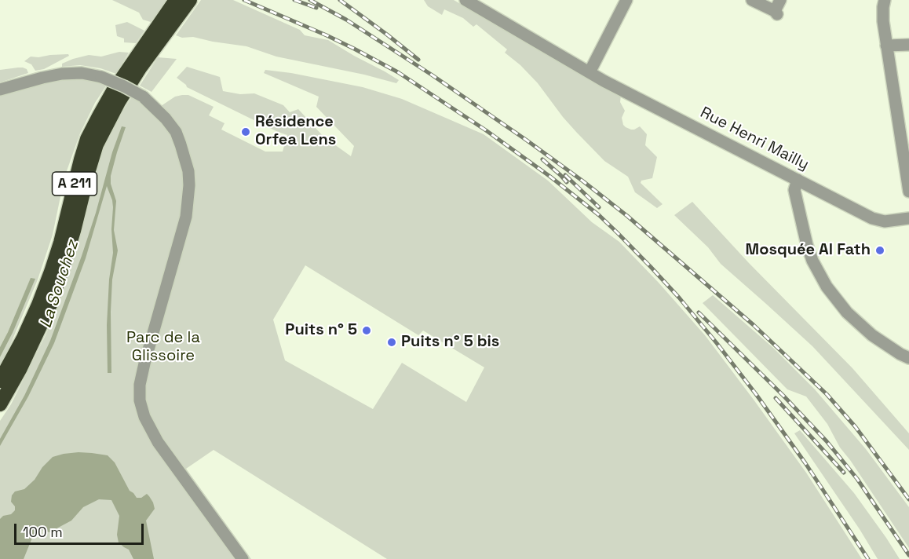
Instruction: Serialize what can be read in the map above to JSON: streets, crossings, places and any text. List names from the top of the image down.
{
  "streets": {
    "highway": ["A 211"],
    "street": ["Rue Henri Mailly"]
  },
  "water": ["La Souchez"],
  "parks": ["Parc de la Glissoire"],
  "places": [
    "Résidence Orfea Lens",
    "Mosquée Al Fath",
    "Puits n° 5",
    "Puits n° 5 bis"
  ],
  "scale_bar": "100 m"
}
